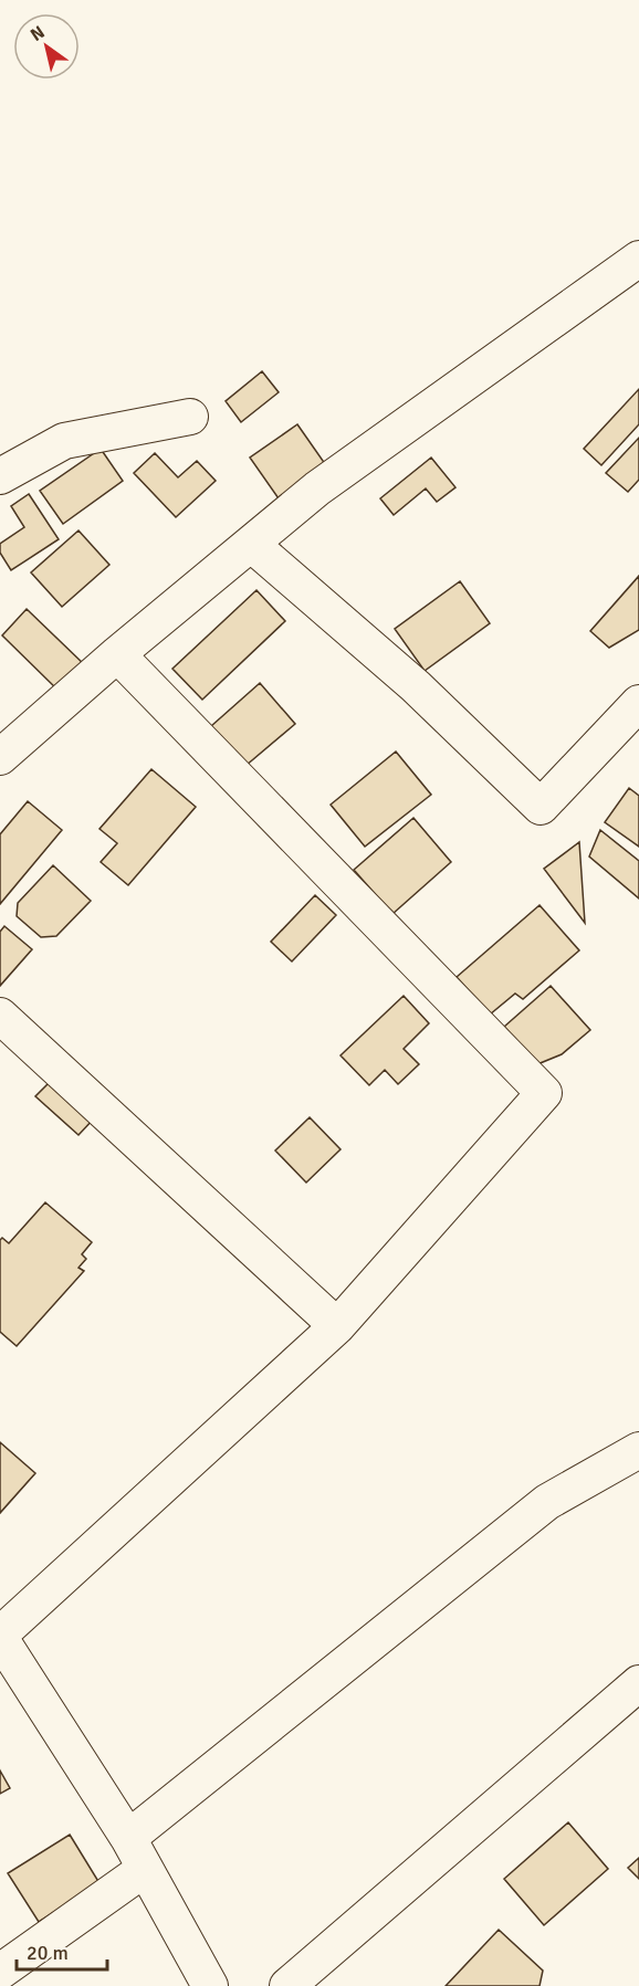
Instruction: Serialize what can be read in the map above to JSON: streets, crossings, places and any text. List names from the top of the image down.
{
  "scale_bar": "20 m",
  "north": "top left"
}
